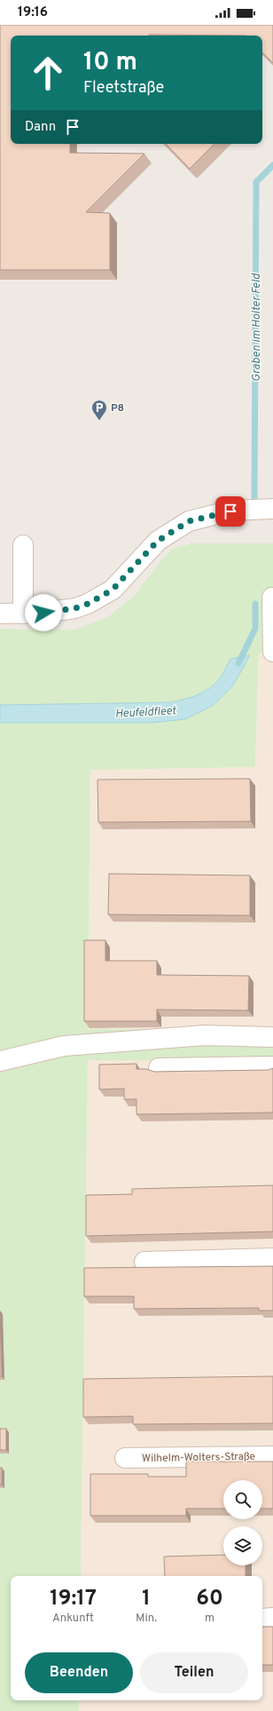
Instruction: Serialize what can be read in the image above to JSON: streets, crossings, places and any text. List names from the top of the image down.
{
  "streets": {
    "lane": ["Wilhelm-Wolters-Straße"]
  },
  "water": ["Graben im Holter Feld", "Heufeldfleet"],
  "places": {
    "parking": ["P8"]
  },
  "page": {
    "status": "19:16",
    "turn": ["10 m", "Fleetstraße"],
    "then": "Dann",
    "eta": [
      "19:17",
      "Ankunft",
      "1",
      "Min.",
      "60",
      "m"
    ],
    "buttons": ["Beenden", "Teilen"]
  }
}
